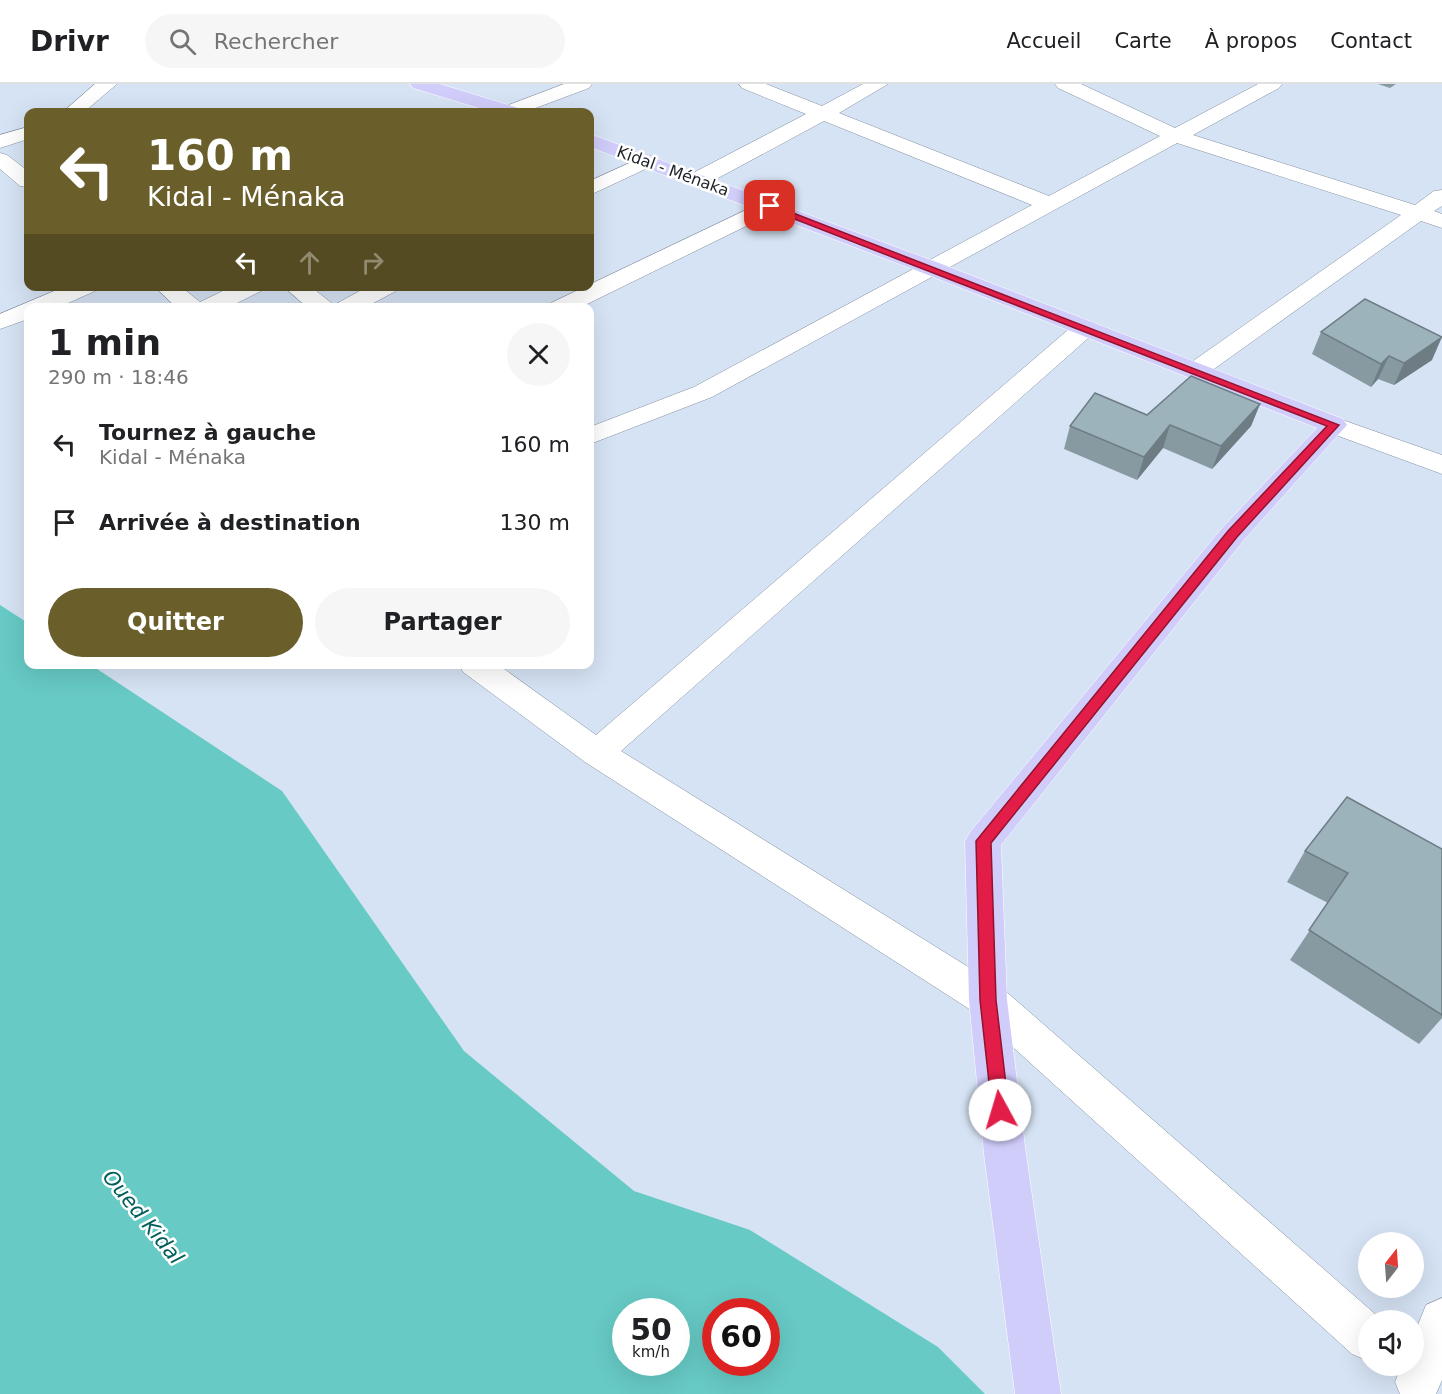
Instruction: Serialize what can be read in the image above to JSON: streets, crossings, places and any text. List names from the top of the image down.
{
  "streets": {
    "main road": ["Kidal - Ménaka"]
  },
  "water": ["Oued Kidal"],
  "north": "top",
  "page": {
    "header": "Drivr",
    "search": "Rechercher",
    "nav": [
      "Accueil",
      "Carte",
      "À propos",
      "Contact"
    ],
    "turn": ["160 m", "Kidal - Ménaka"],
    "heading": ["1 min", "290 m · 18:46"],
    "list": [
      {
        "name": "Tournez à gauche",
        "note": "Kidal - Ménaka",
        "value": "160 m"
      },
      {
        "name": "Arrivée à destination",
        "value": "130 m"
      }
    ],
    "buttons": ["Quitter", "Partager"],
    "speed": "50 km/h",
    "limit": "60"
  }
}
